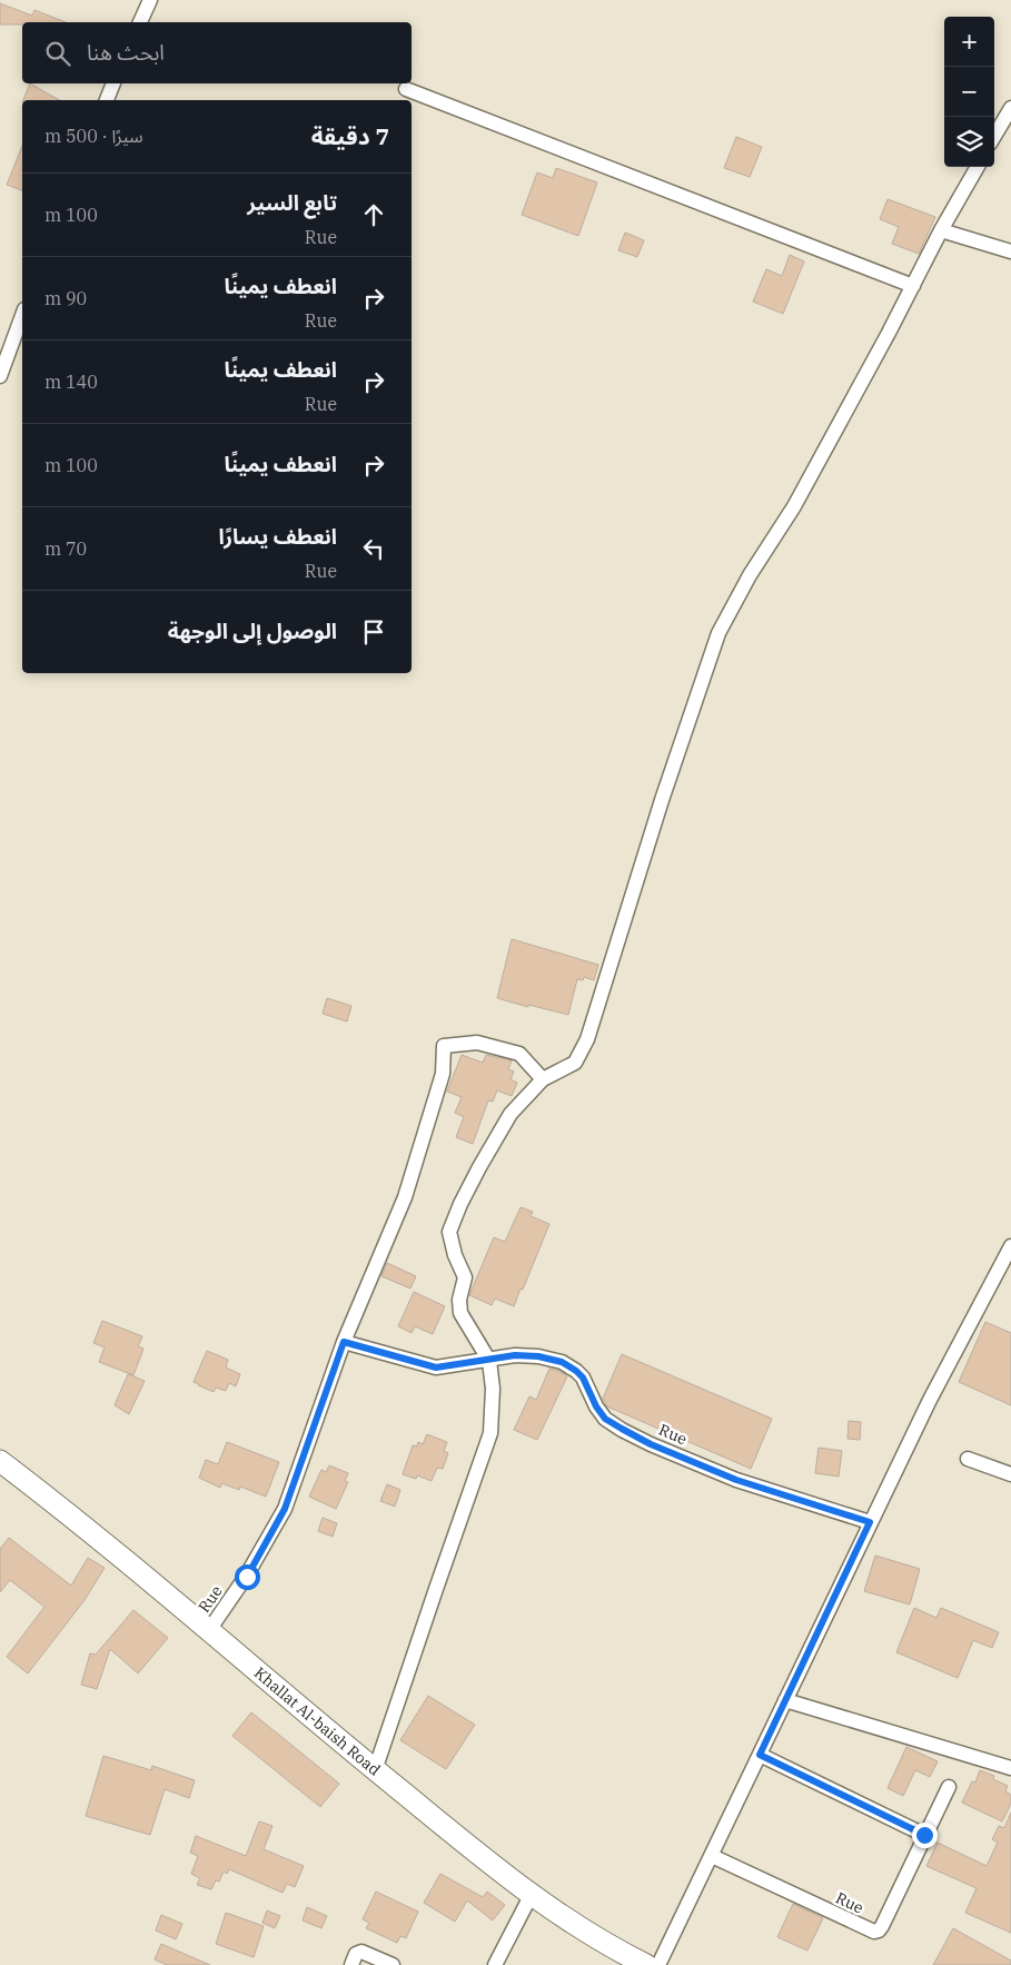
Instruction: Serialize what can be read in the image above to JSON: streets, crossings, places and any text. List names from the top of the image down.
{
  "streets": {
    "street": ["Rue", "Khallat Al-baish Road"]
  },
  "crossings": [
    ["Rue", "Khallat Al-baish Road"]
  ],
  "page": {
    "map_buttons": ["+", "−"],
    "search": "ابحث هنا",
    "heading": ["7 دقيقة", "سيرًا · 500 m"],
    "list": [
      ["تابع السير", "Rue", "100 m"],
      ["انعطف يمينًا", "Rue", "90 m"],
      ["انعطف يمينًا", "Rue", "140 m"],
      ["انعطف يمينًا", "100 m"],
      ["انعطف يسارًا", "Rue", "70 m"],
      "الوصول إلى الوجهة"
    ]
  }
}
